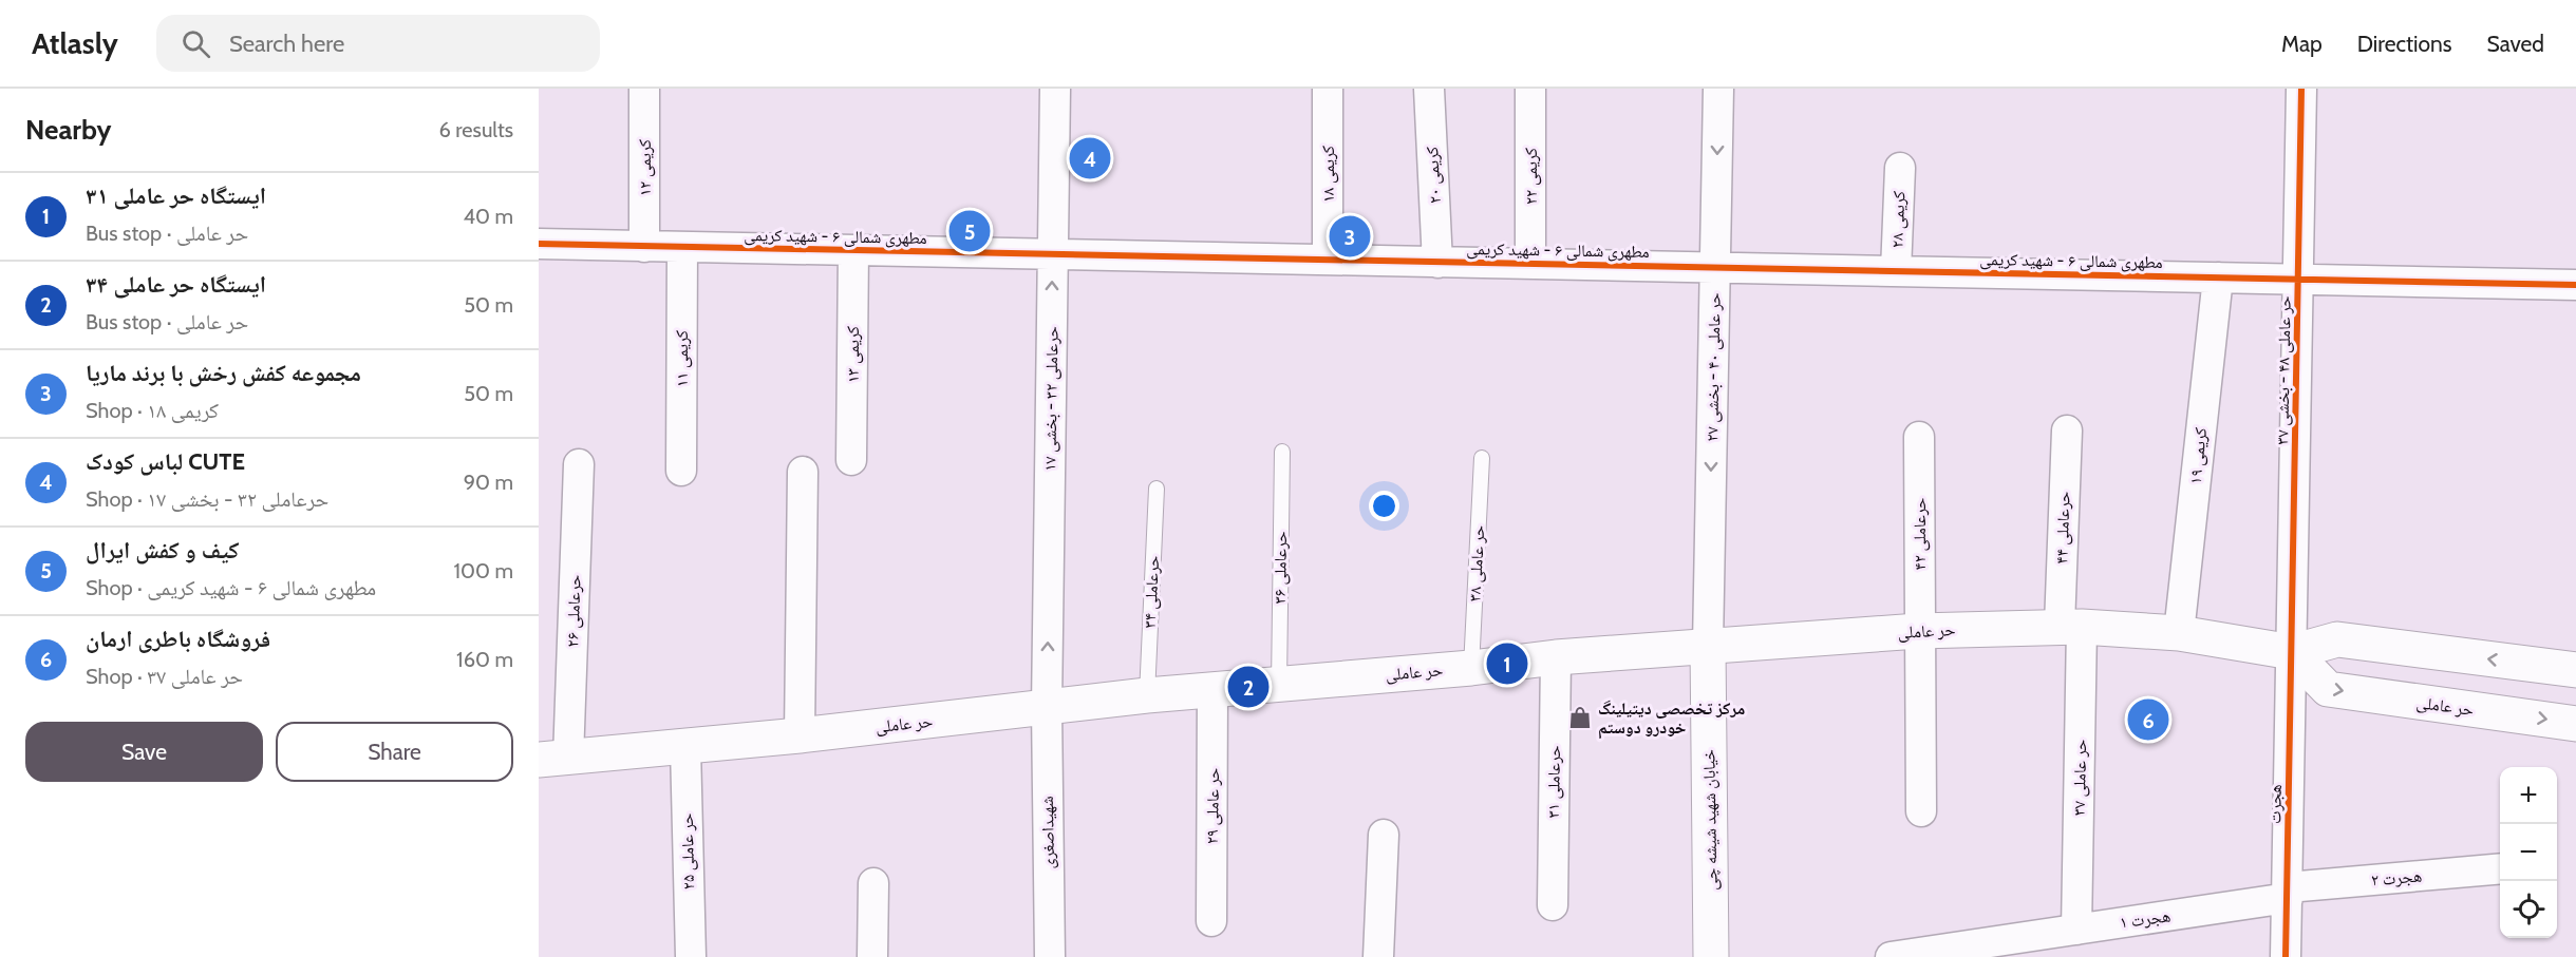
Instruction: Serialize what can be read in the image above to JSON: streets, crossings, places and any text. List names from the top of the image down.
{
  "streets": {
    "main road": ["حر عاملی", "خیابان شهید شیشه چی"],
    "street": [
      "کریمی ۱۲",
      "کریمی ۱۸",
      "کریمی ۲۰",
      "کریمی ۲۲",
      "کریمی ۲۸",
      "مطهری شمالی ۶ - شهید کریمی",
      "کریمی ۱۳",
      "کریمی ۱۱",
      "حر عاملی ۴۰ - بخشی ۲۷",
      "حر عاملی ۴۸ - بخشی ۳۷",
      "حرعاملی ۳۲ - بخشی ۱۷",
      "کریمی ۱۹",
      "حرعاملی ۴۴",
      "حرعاملی ۴۲",
      "حرعاملی ۲۶",
      "حر عاملی ۳۷",
      "حرعاملی ۳۱",
      "هجرت",
      "حر عاملی ۲۹",
      "شهیداصغری",
      "حر عاملی ۲۵",
      "هجرت ۲",
      "هجرت ۱"
    ],
    "lane": ["حر عاملی ۳۸", "حرعاملی ۳۶", "حرعاملی ۳۴"]
  },
  "crossings": [
    ["کریمی ۱۲", "مطهری شمالی ۶ - شهید کریمی"],
    ["کریمی ۱۸", "مطهری شمالی ۶ - شهید کریمی"],
    ["کریمی ۲۰", "مطهری شمالی ۶ - شهید کریمی"],
    ["کریمی ۲۲", "مطهری شمالی ۶ - شهید کریمی"],
    ["کریمی ۲۸", "مطهری شمالی ۶ - شهید کریمی"],
    ["مطهری شمالی ۶ - شهید کریمی", "کریمی ۱۳"],
    ["مطهری شمالی ۶ - شهید کریمی", "کریمی ۱۱"],
    ["مطهری شمالی ۶ - شهید کریمی", "حر عاملی ۴۰ - بخشی ۲۷"],
    ["مطهری شمالی ۶ - شهید کریمی", "حر عاملی ۴۸ - بخشی ۳۷"],
    ["مطهری شمالی ۶ - شهید کریمی", "حرعاملی ۳۲ - بخشی ۱۷"],
    ["مطهری شمالی ۶ - شهید کریمی", "کریمی ۱۹"],
    ["حر عاملی ۴۰ - بخشی ۲۷", "حر عاملی"],
    ["حر عاملی ۴۰ - بخشی ۲۷", "خیابان شهید شیشه چی"],
    ["حر عاملی ۴۸ - بخشی ۳۷", "حر عاملی"],
    ["حر عاملی ۴۸ - بخشی ۳۷", "هجرت"],
    ["حرعاملی ۳۲ - بخشی ۱۷", "حر عاملی"],
    ["حرعاملی ۳۲ - بخشی ۱۷", "شهیداصغری"],
    ["کریمی ۱۹", "حر عاملی"],
    ["حرعاملی ۴۴", "حر عاملی"],
    ["حرعاملی ۴۴", "حر عاملی ۳۷"],
    ["حرعاملی ۴۲", "حر عاملی"],
    ["حر عاملی ۳۸", "حر عاملی"],
    ["حرعاملی ۳۶", "حر عاملی"],
    ["حرعاملی ۳۴", "حر عاملی"],
    ["حرعاملی ۲۶", "حر عاملی"],
    ["حر عاملی", "حر عاملی ۳۷"],
    ["حر عاملی", "حرعاملی ۳۱"],
    ["حر عاملی", "هجرت"],
    ["حر عاملی", "حر عاملی ۲۹"],
    ["حر عاملی", "خیابان شهید شیشه چی"],
    ["حر عاملی", "شهیداصغری"],
    ["حر عاملی", "حر عاملی ۲۵"],
    ["حر عاملی ۳۷", "هجرت ۱"],
    ["هجرت", "هجرت ۲"],
    ["هجرت", "هجرت ۱"],
    ["هجرت ۲", "هجرت ۱"]
  ],
  "one_way": ["حر عاملی ۴۰ - بخشی ۲۷"],
  "places": {
    "shop": ["مرکز تخصصی دیتیلینگ خودرو دوستم"]
  },
  "page": {
    "header": "Atlasly",
    "search": "Search here",
    "nav": ["Map", "Directions", "Saved"],
    "heading": ["Nearby", "6 results"],
    "pins": [
      "4",
      "5",
      "3",
      "1",
      "2",
      "6"
    ],
    "list": [
      {
        "mark": "1",
        "name": "ایستگاه حر عاملی ۳۱",
        "note": "Bus stop · حر عاملی",
        "value": "40 m"
      },
      {
        "mark": "2",
        "name": "ایستگاه حر عاملی ۳۴",
        "note": "Bus stop · حر عاملی",
        "value": "50 m"
      },
      {
        "mark": "3",
        "name": "مجموعه کفش رخش با برند ماریا",
        "note": "Shop · کریمی ۱۸",
        "value": "50 m"
      },
      {
        "mark": "4",
        "name": "لباس کودک CUTE",
        "note": "Shop · حرعاملی ۳۲ - بخشی ۱۷",
        "value": "90 m"
      },
      {
        "mark": "5",
        "name": "کیف و کفش ایرال",
        "note": "Shop · مطهری شمالی ۶ - شهید کریمی",
        "value": "100 m"
      },
      {
        "mark": "6",
        "name": "فروشگاه باطری ارمان",
        "note": "Shop · حر عاملی ۳۷",
        "value": "160 m"
      }
    ],
    "buttons": ["Save", "Share"],
    "map_buttons": ["+", "−"]
  }
}
